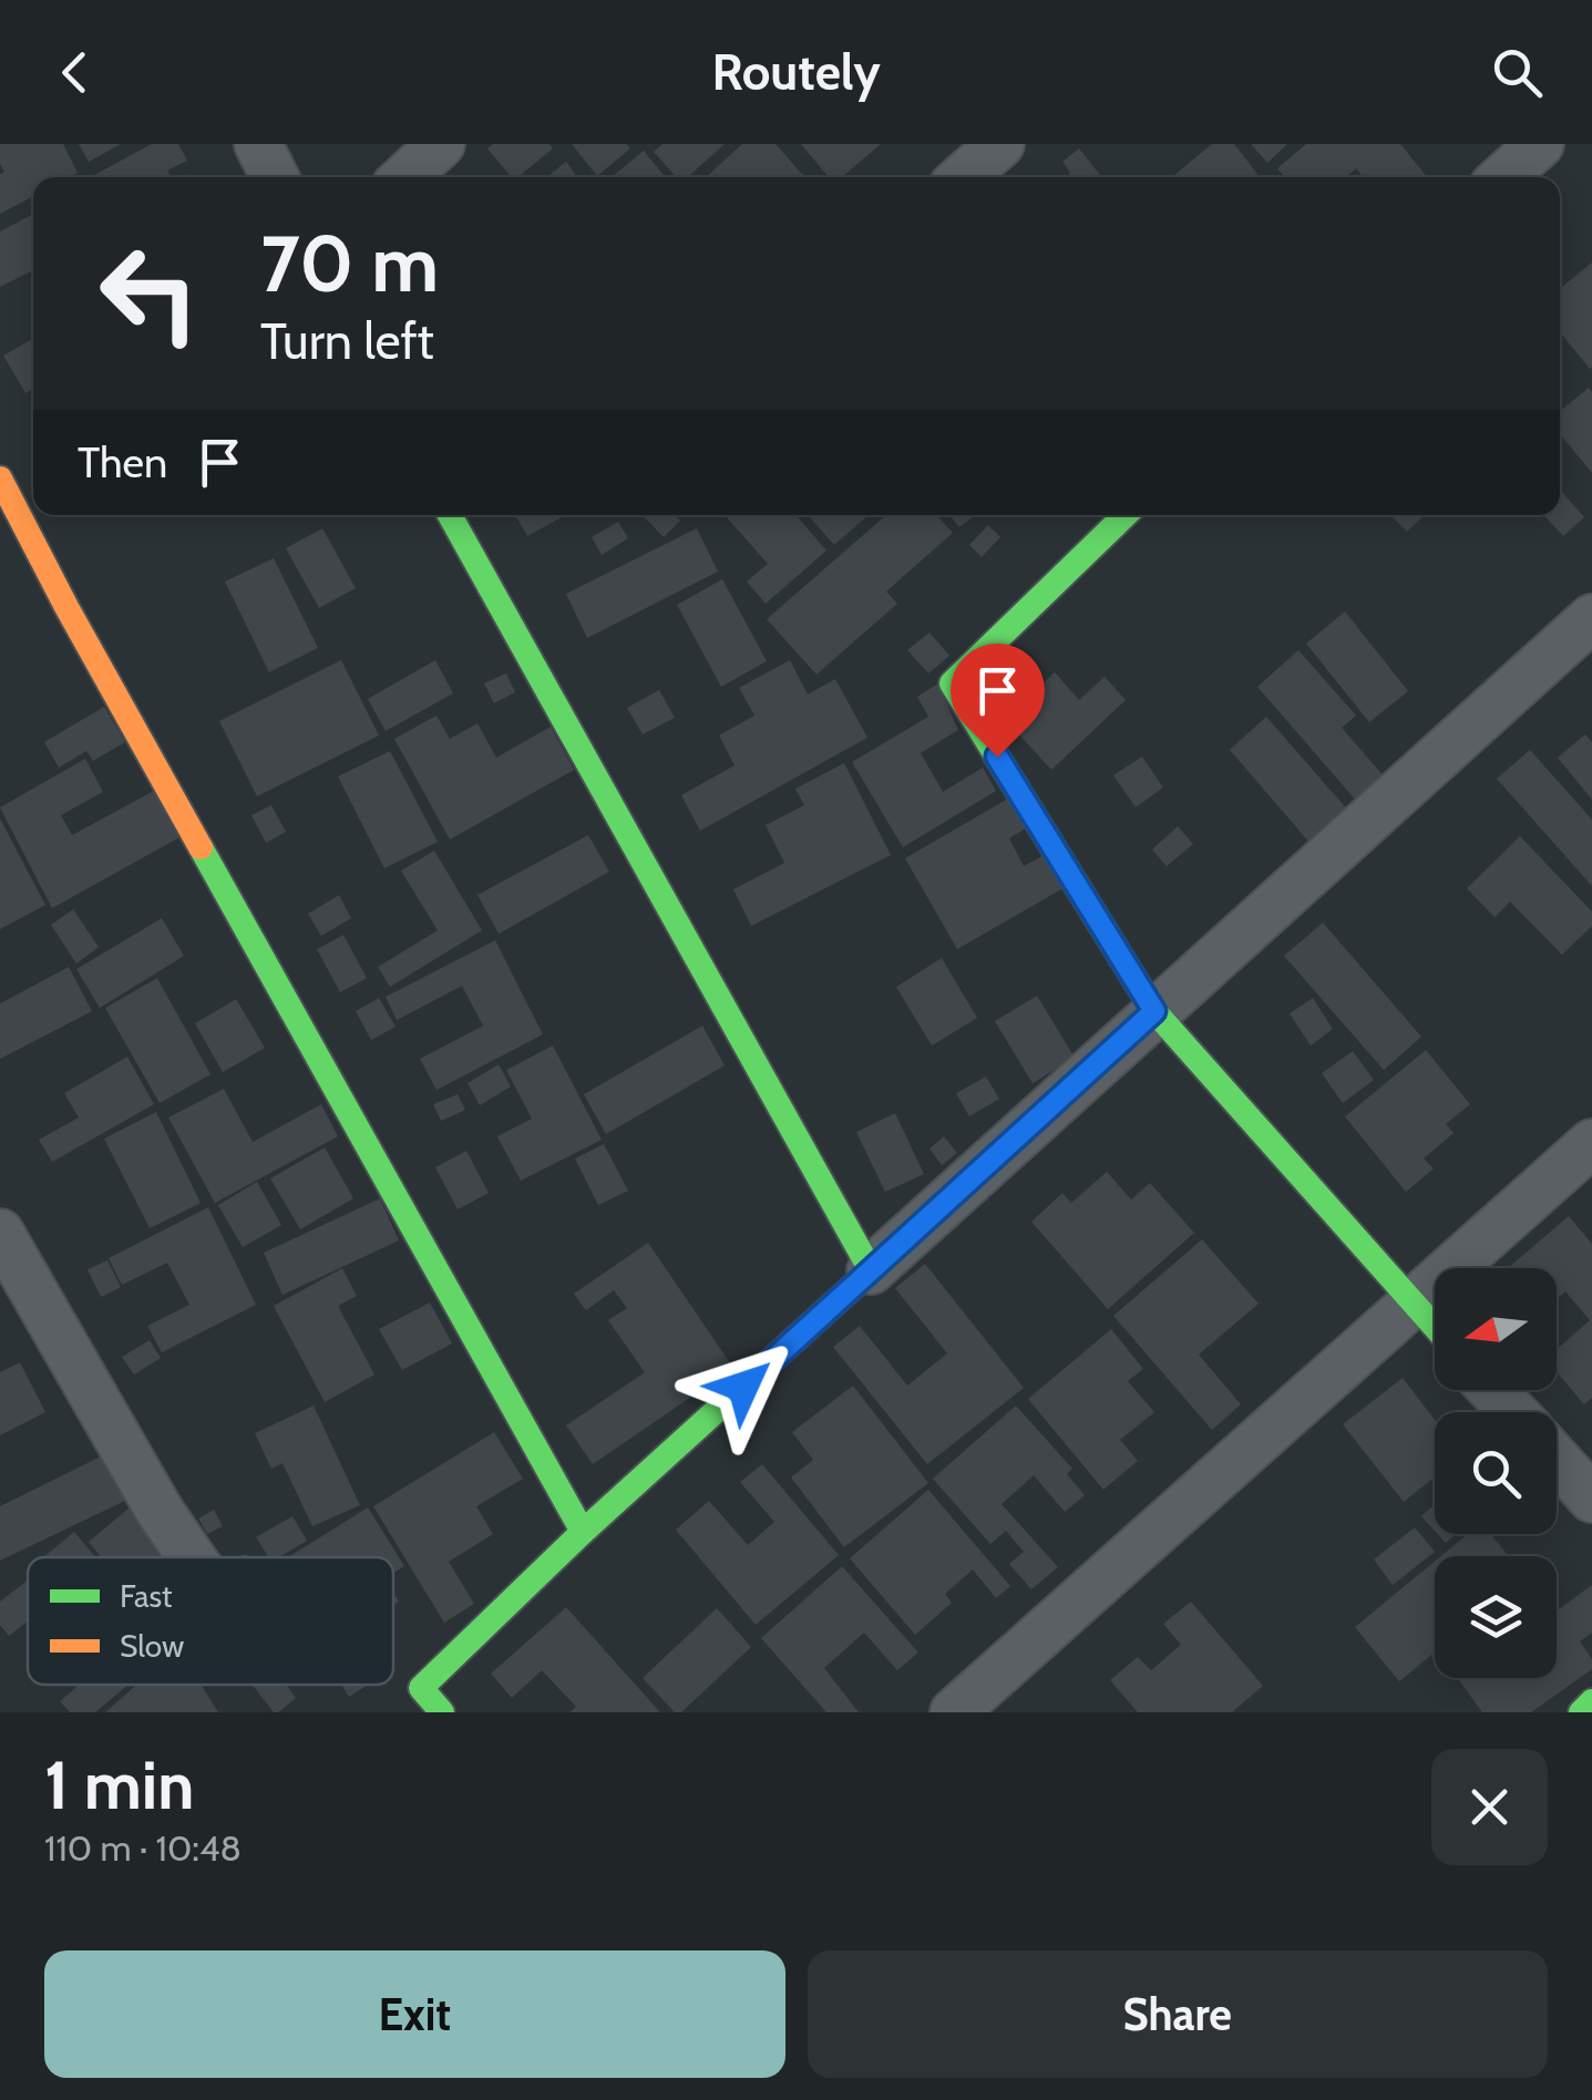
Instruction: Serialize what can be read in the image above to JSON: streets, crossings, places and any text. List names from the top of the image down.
{
  "legend": ["Fast", "Slow"],
  "north": "left",
  "page": {
    "header": "Routely",
    "turn": ["70 m", "Turn left"],
    "then": "Then",
    "heading": ["1 min", "110 m · 10:48"],
    "buttons": ["Exit", "Share"]
  }
}
